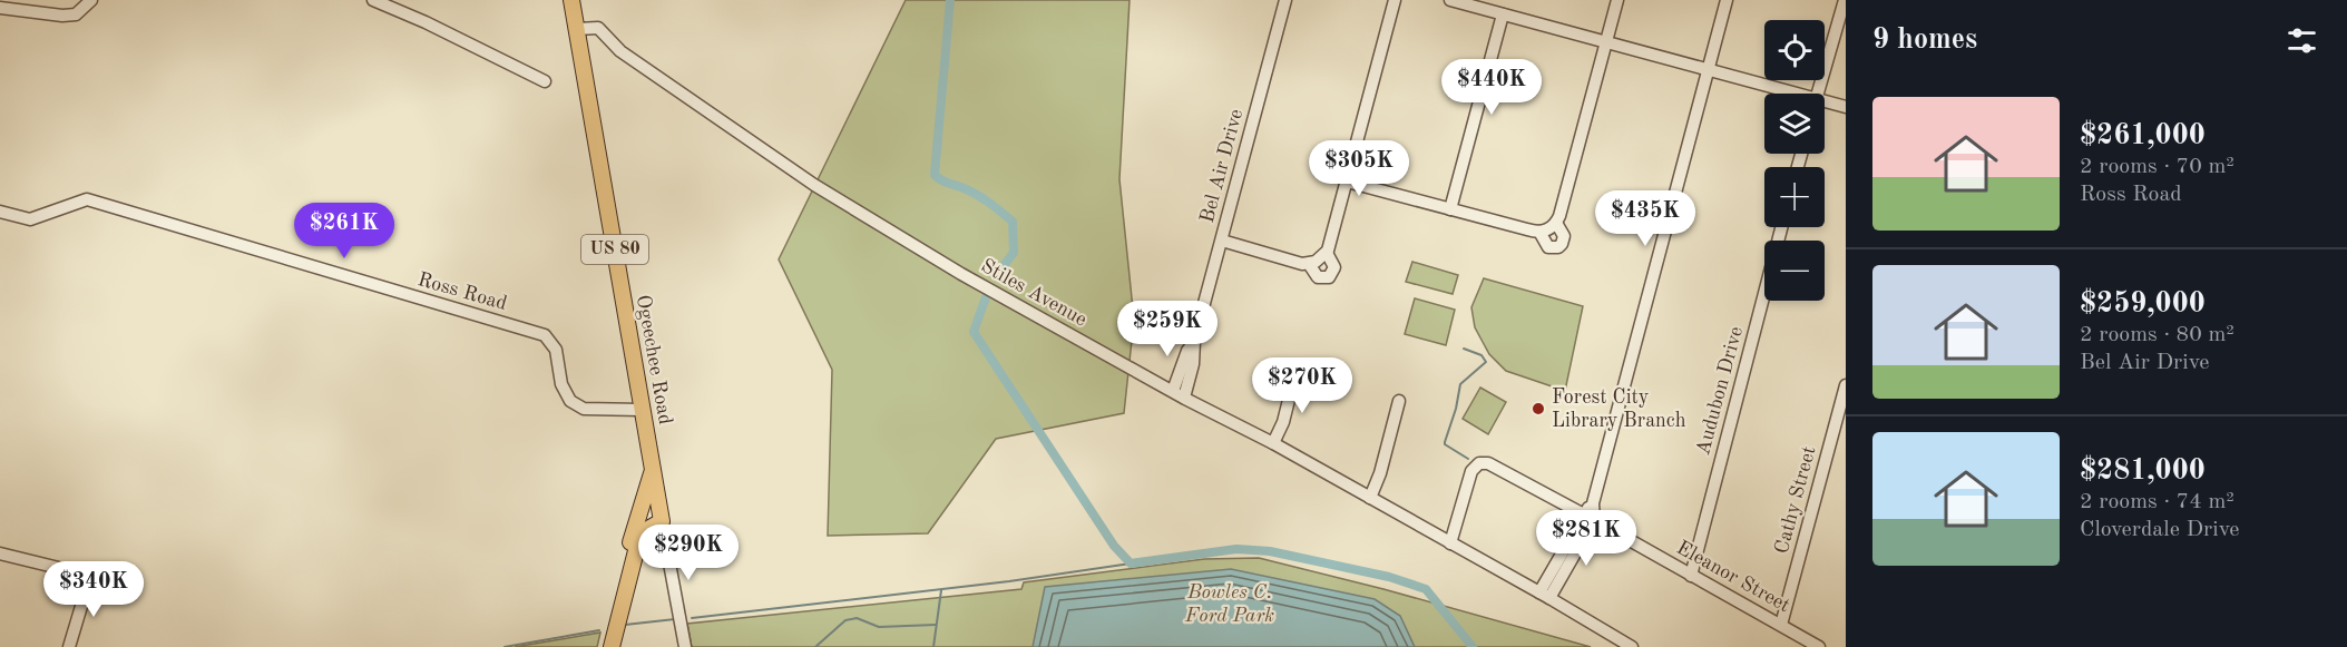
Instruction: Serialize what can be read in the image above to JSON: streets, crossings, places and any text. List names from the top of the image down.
{
  "streets": {
    "main road": ["US 80", "Ogeechee Road"],
    "street": [
      "Bel Air Drive",
      "Ross Road",
      "Stiles Avenue",
      "Audubon Drive",
      "Cathy Street",
      "Eleanor Street"
    ]
  },
  "crossings": [
    ["Bel Air Drive", "Stiles Avenue"],
    ["US 80", "Ogeechee Road"],
    ["Ross Road", "Ogeechee Road"],
    ["Stiles Avenue", "Ogeechee Road"],
    ["Stiles Avenue", "Eleanor Street"],
    ["Audubon Drive", "Eleanor Street"],
    ["Cathy Street", "Eleanor Street"]
  ],
  "parks": ["Bowles C. Ford Park"],
  "places": ["Forest City Library Branch"],
  "page": {
    "heading": "9 homes",
    "map_buttons": ["+", "−"],
    "price": [
      "$440K",
      "$305K",
      "$435K",
      "$261K",
      "$259K",
      "$270K",
      "$281K",
      "$290K",
      "$340K"
    ],
    "list": [
      {
        "name": "$261,000",
        "note": "2 rooms · 70 m² · Ross Road"
      },
      {
        "name": "$259,000",
        "note": "2 rooms · 80 m² · Bel Air Drive"
      },
      {
        "name": "$281,000",
        "note": "2 rooms · 74 m² · Cloverdale Drive"
      }
    ]
  }
}
